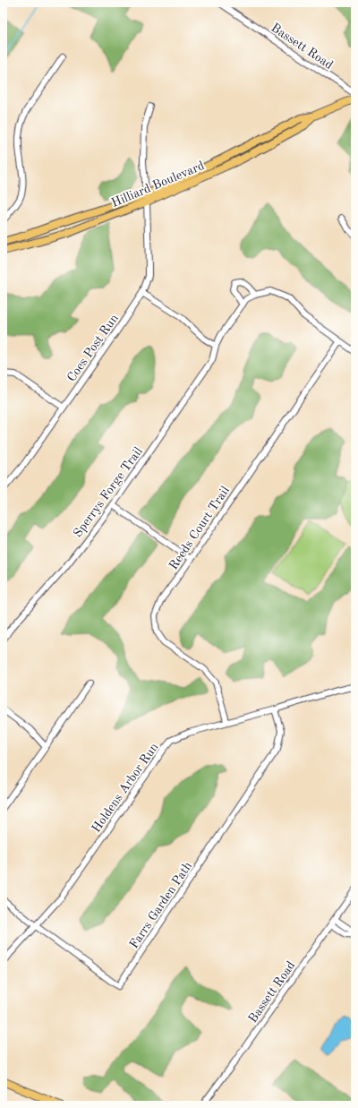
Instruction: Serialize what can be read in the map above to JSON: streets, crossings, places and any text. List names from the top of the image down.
{
  "streets": {
    "main road": ["Hilliard Boulevard"],
    "street": [
      "Bassett Road",
      "Coes Post Run",
      "Sperrys Forge Trail",
      "Reeds Court Trail",
      "Holdens Arbor Run",
      "Farrs Garden Path"
    ]
  },
  "crossings": [
    ["Hilliard Boulevard", "Coes Post Run"],
    ["Reeds Court Trail", "Holdens Arbor Run"],
    ["Holdens Arbor Run", "Farrs Garden Path"]
  ]
}
